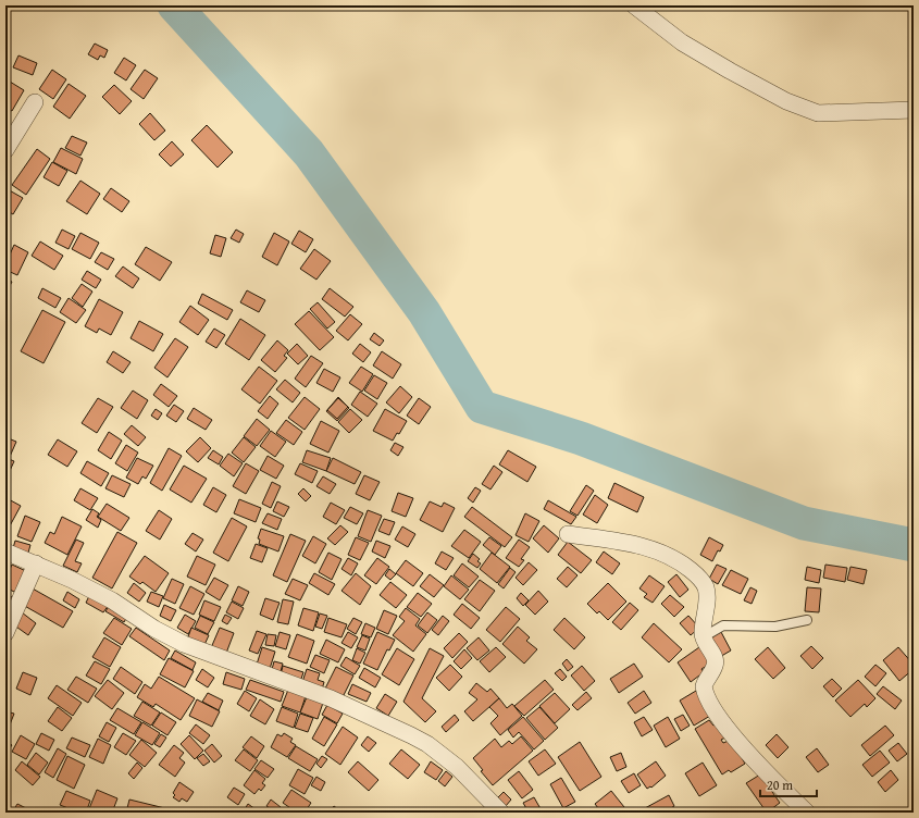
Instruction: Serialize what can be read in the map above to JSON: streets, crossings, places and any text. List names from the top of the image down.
{
  "scale_bar": "20 m"
}
